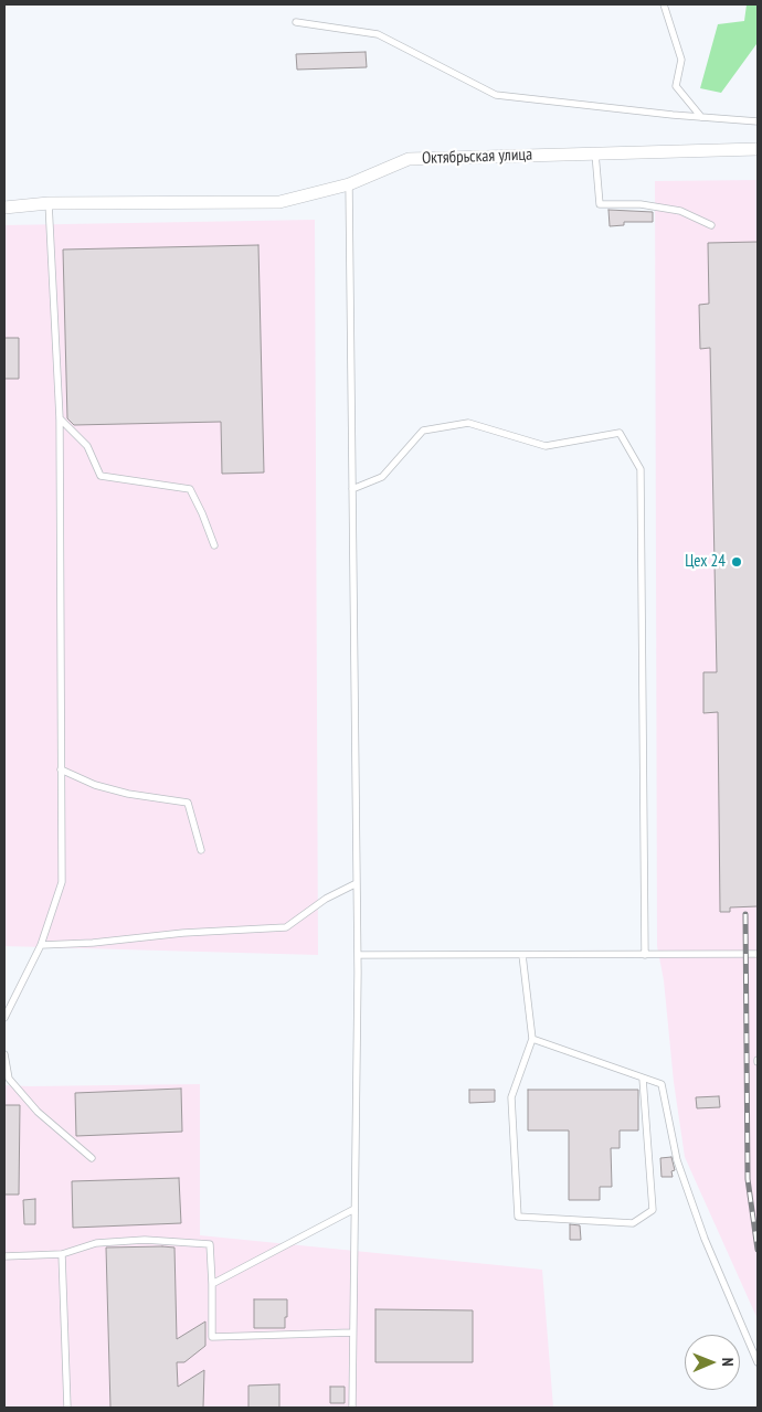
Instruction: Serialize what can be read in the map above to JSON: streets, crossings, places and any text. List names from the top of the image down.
{
  "streets": {
    "street": ["Октябрьская улица"]
  },
  "places": ["Цех 24"],
  "north": "right"
}
